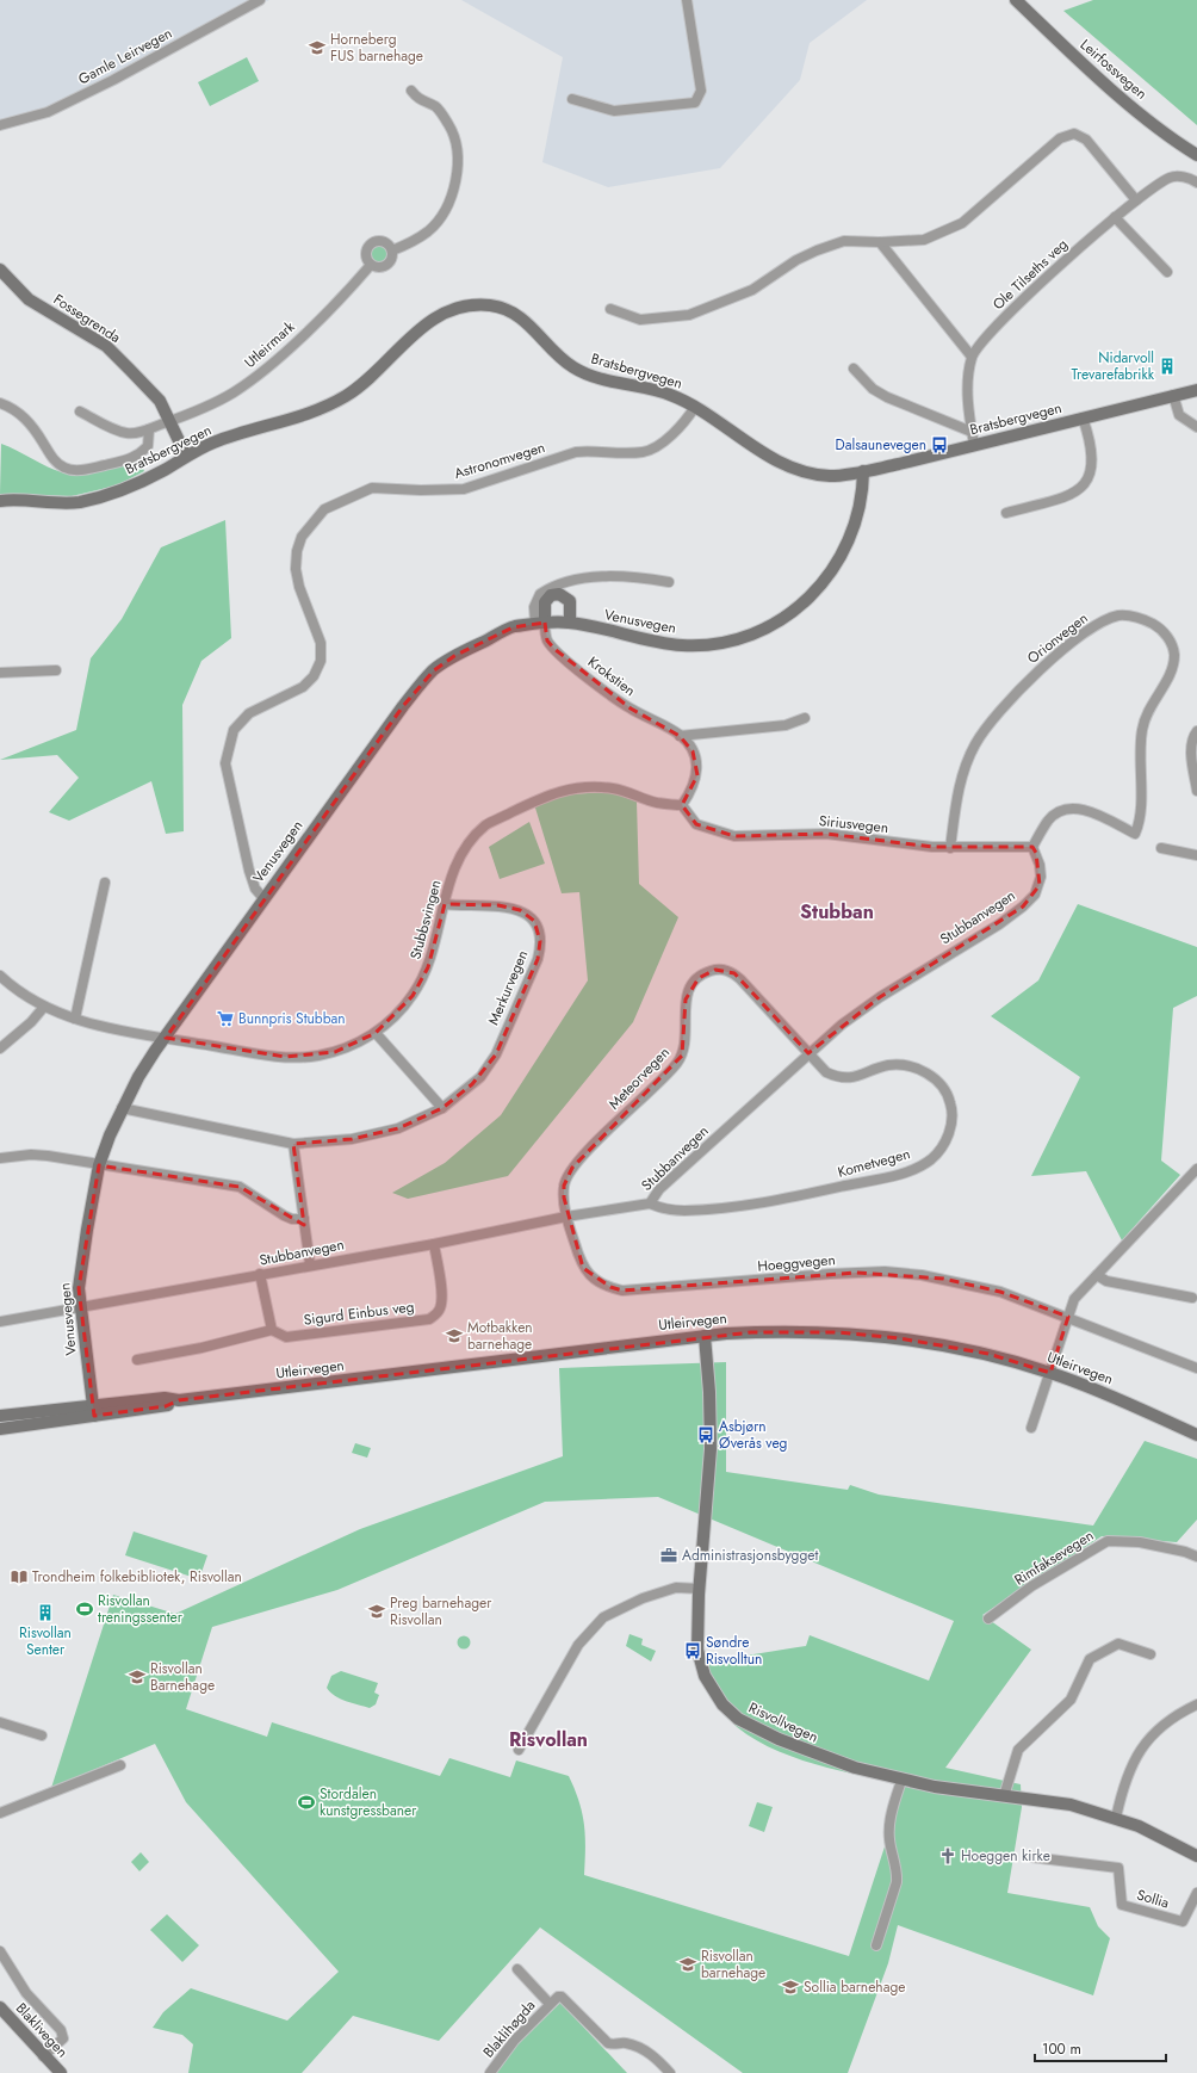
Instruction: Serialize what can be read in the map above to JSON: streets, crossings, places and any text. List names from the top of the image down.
{
  "streets": {
    "street": [
      "Gamle Leirvegen",
      "Leirfossvegen",
      "Ole Tilseths veg",
      "Fossegrenda",
      "Utleirmark",
      "Bratsbergvegen",
      "Astronomvegen",
      "Venusvegen",
      "Orionvegen",
      "Krokstien",
      "Siriusvegen",
      "Stubbanvegen",
      "Stubbsvingen",
      "Merkurvegen",
      "Meteorvegen",
      "Kometvegen",
      "Hoeggvegen",
      "Sigurd Einbus veg",
      "Utleirvegen",
      "Rimfaksevegen",
      "Risvollvegen",
      "Sollia",
      "Blaklihøgda",
      "Blaklivegen"
    ]
  },
  "crossings": [
    ["Fossegrenda", "Utleirmark"],
    ["Fossegrenda", "Bratsbergvegen"],
    ["Bratsbergvegen", "Astronomvegen"],
    ["Bratsbergvegen", "Venusvegen"],
    ["Astronomvegen", "Venusvegen"],
    ["Venusvegen", "Krokstien"],
    ["Venusvegen", "Stubbanvegen"],
    ["Venusvegen", "Stubbsvingen"],
    ["Venusvegen", "Merkurvegen"],
    ["Venusvegen", "Utleirvegen"],
    ["Orionvegen", "Siriusvegen"],
    ["Orionvegen", "Stubbanvegen"],
    ["Krokstien", "Siriusvegen"],
    ["Krokstien", "Stubbsvingen"],
    ["Siriusvegen", "Stubbanvegen"],
    ["Siriusvegen", "Stubbsvingen"],
    ["Stubbanvegen", "Meteorvegen"],
    ["Stubbanvegen", "Kometvegen"],
    ["Stubbanvegen", "Hoeggvegen"],
    ["Stubbanvegen", "Sigurd Einbus veg"],
    ["Stubbsvingen", "Merkurvegen"],
    ["Meteorvegen", "Kometvegen"],
    ["Meteorvegen", "Hoeggvegen"],
    ["Utleirvegen", "Risvollvegen"]
  ],
  "districts": ["Stubban", "Risvollan"],
  "places": {
    "school or university": [
      "Horneberg FUS barnehage",
      "Motbakken barnehage",
      "Preg barnehager Risvollan",
      "Risvollan Barnehage",
      "Risvollan barnehage",
      "Sollia barnehage"
    ],
    "building": ["Nidarvoll Trevarefabrikk", "Risvollan Senter"],
    "bus stop": ["Dalsaunevegen", "Asbjørn Øverås veg", "Søndre Risvolltun"],
    "supermarket": ["Bunnpris Stubban"],
    "office": ["Administrasjonsbygget"],
    "library": ["Trondheim folkebibliotek, Risvollan"],
    "sports": ["Risvollan treningssenter", "Stordalen kunstgressbaner"],
    "church": ["Hoeggen kirke"]
  },
  "scale_bar": "100 m"
}
